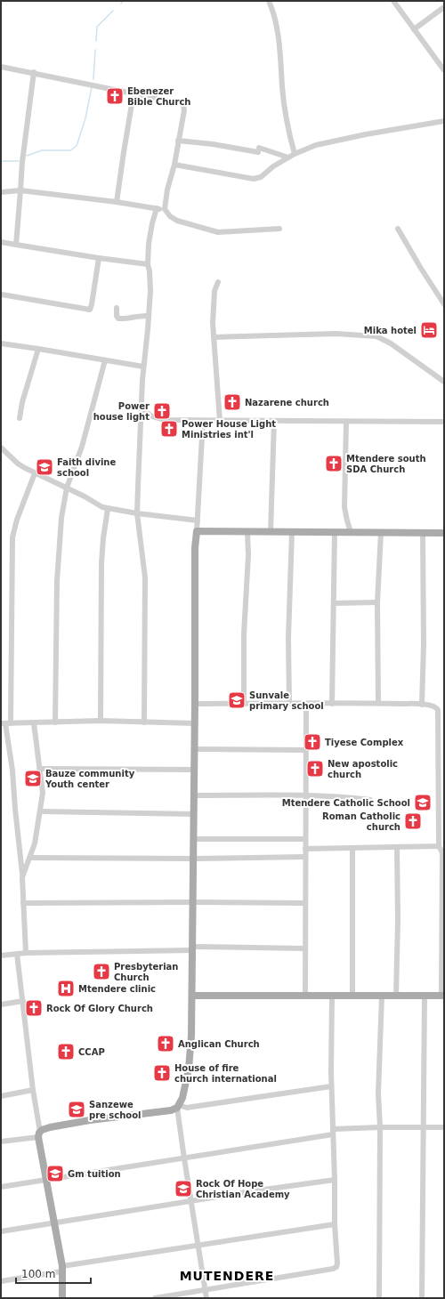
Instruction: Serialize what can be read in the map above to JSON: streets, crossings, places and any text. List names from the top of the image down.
{
  "districts": ["MUTENDERE"],
  "places": {
    "church": [
      "Ebenezer Bible Church",
      "Nazarene church",
      "Power house light",
      "Power House Light Ministries int'l",
      "Mtendere south SDA Church",
      "Tiyese Complex",
      "New apostolic church",
      "Roman Catholic church",
      "Presbyterian Church",
      "Rock Of Glory Church",
      "Anglican Church",
      "CCAP",
      "House of fire church international"
    ],
    "hotel": ["Mika hotel"],
    "school or university": [
      "Faith divine school",
      "Sunvale primary school",
      "Bauze community Youth center",
      "Mtendere Catholic School",
      "Sanzewe pre school",
      "Gm tuition",
      "Rock Of Hope Christian Academy"
    ],
    "hospital": ["Mtendere clinic"]
  },
  "scale_bar": "100 m"
}
